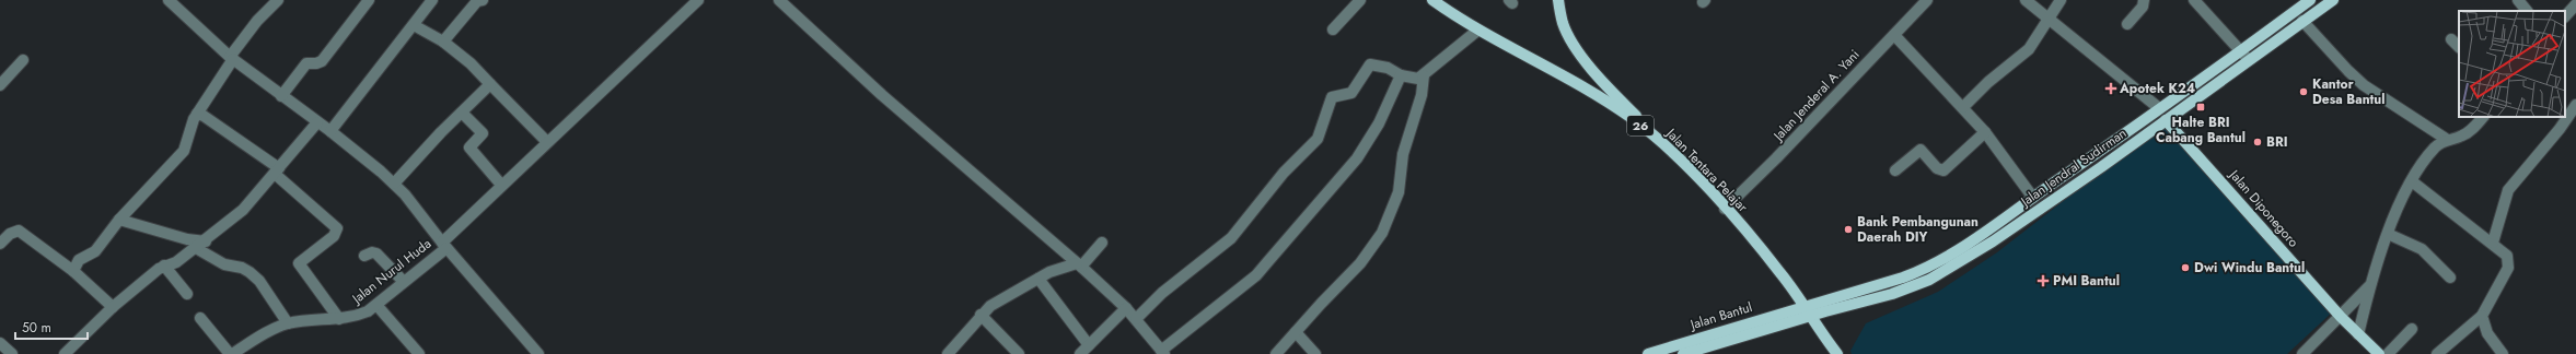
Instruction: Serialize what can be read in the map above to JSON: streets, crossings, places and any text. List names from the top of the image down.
{
  "streets": {
    "main road": [
      "26",
      "Jalan Jendral Sudirman",
      "Jalan Tentara Pelajar",
      "Jalan Diponegoro",
      "Jalan Bantul"
    ],
    "street": ["Jalan Jenderal A. Yani", "Jalan Nurul Huda"]
  },
  "crossings": [
    ["Jalan Jenderal A. Yani", "Jalan Tentara Pelajar"],
    ["26", "Jalan Jendral Sudirman"],
    ["26", "Jalan Tentara Pelajar"],
    ["26", "Jalan Bantul"],
    ["Jalan Jendral Sudirman", "Jalan Tentara Pelajar"],
    ["Jalan Jendral Sudirman", "Jalan Diponegoro"],
    ["Jalan Jendral Sudirman", "Jalan Bantul"],
    ["Jalan Tentara Pelajar", "Jalan Bantul"]
  ],
  "places": {
    "health": ["Apotek K24", "PMI Bantul"],
    "other": [
      "Kantor Desa Bantul",
      "BRI",
      "Bank Pembangunan Daerah DIY",
      "Dwi Windu Bantul"
    ],
    "transit": ["Halte BRI Cabang Bantul"]
  },
  "scale_bar": "50 m"
}
